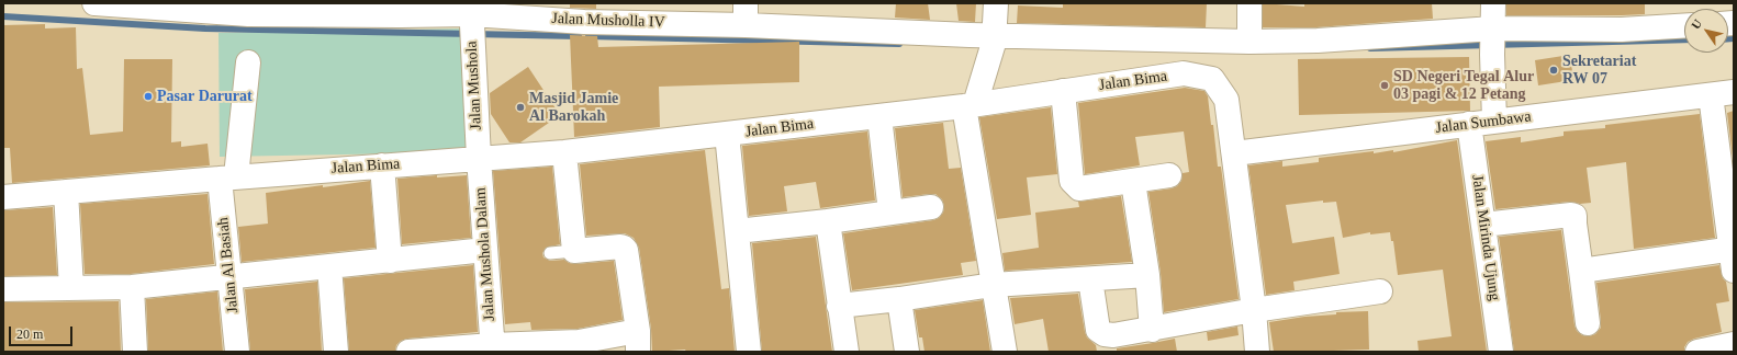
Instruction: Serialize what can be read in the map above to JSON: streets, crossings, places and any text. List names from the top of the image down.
{
  "streets": {
    "street": [
      "Jalan Musholla IV",
      "Jalan Bima",
      "Jalan Mushola",
      "Jalan Sumbawa",
      "Jalan Mirinda Ujung",
      "Jalan Mushola Dalam",
      "Jalan Al Basiah"
    ]
  },
  "crossings": [
    ["Jalan Musholla IV", "Jalan Bima"],
    ["Jalan Musholla IV", "Jalan Mushola"],
    ["Jalan Bima", "Jalan Mushola"],
    ["Jalan Bima", "Jalan Mushola Dalam"],
    ["Jalan Bima", "Jalan Al Basiah"],
    ["Jalan Mushola", "Jalan Mushola Dalam"],
    ["Jalan Sumbawa", "Jalan Mirinda Ujung"]
  ],
  "places": [
    "Sekretariat RW 07",
    "SD Negeri Tegal Alur 03 pagi & 12 Petang",
    "Pasar Darurat",
    "Masjid Jamie Al Barokah"
  ],
  "scale_bar": "20 m",
  "north": "top left"
}
